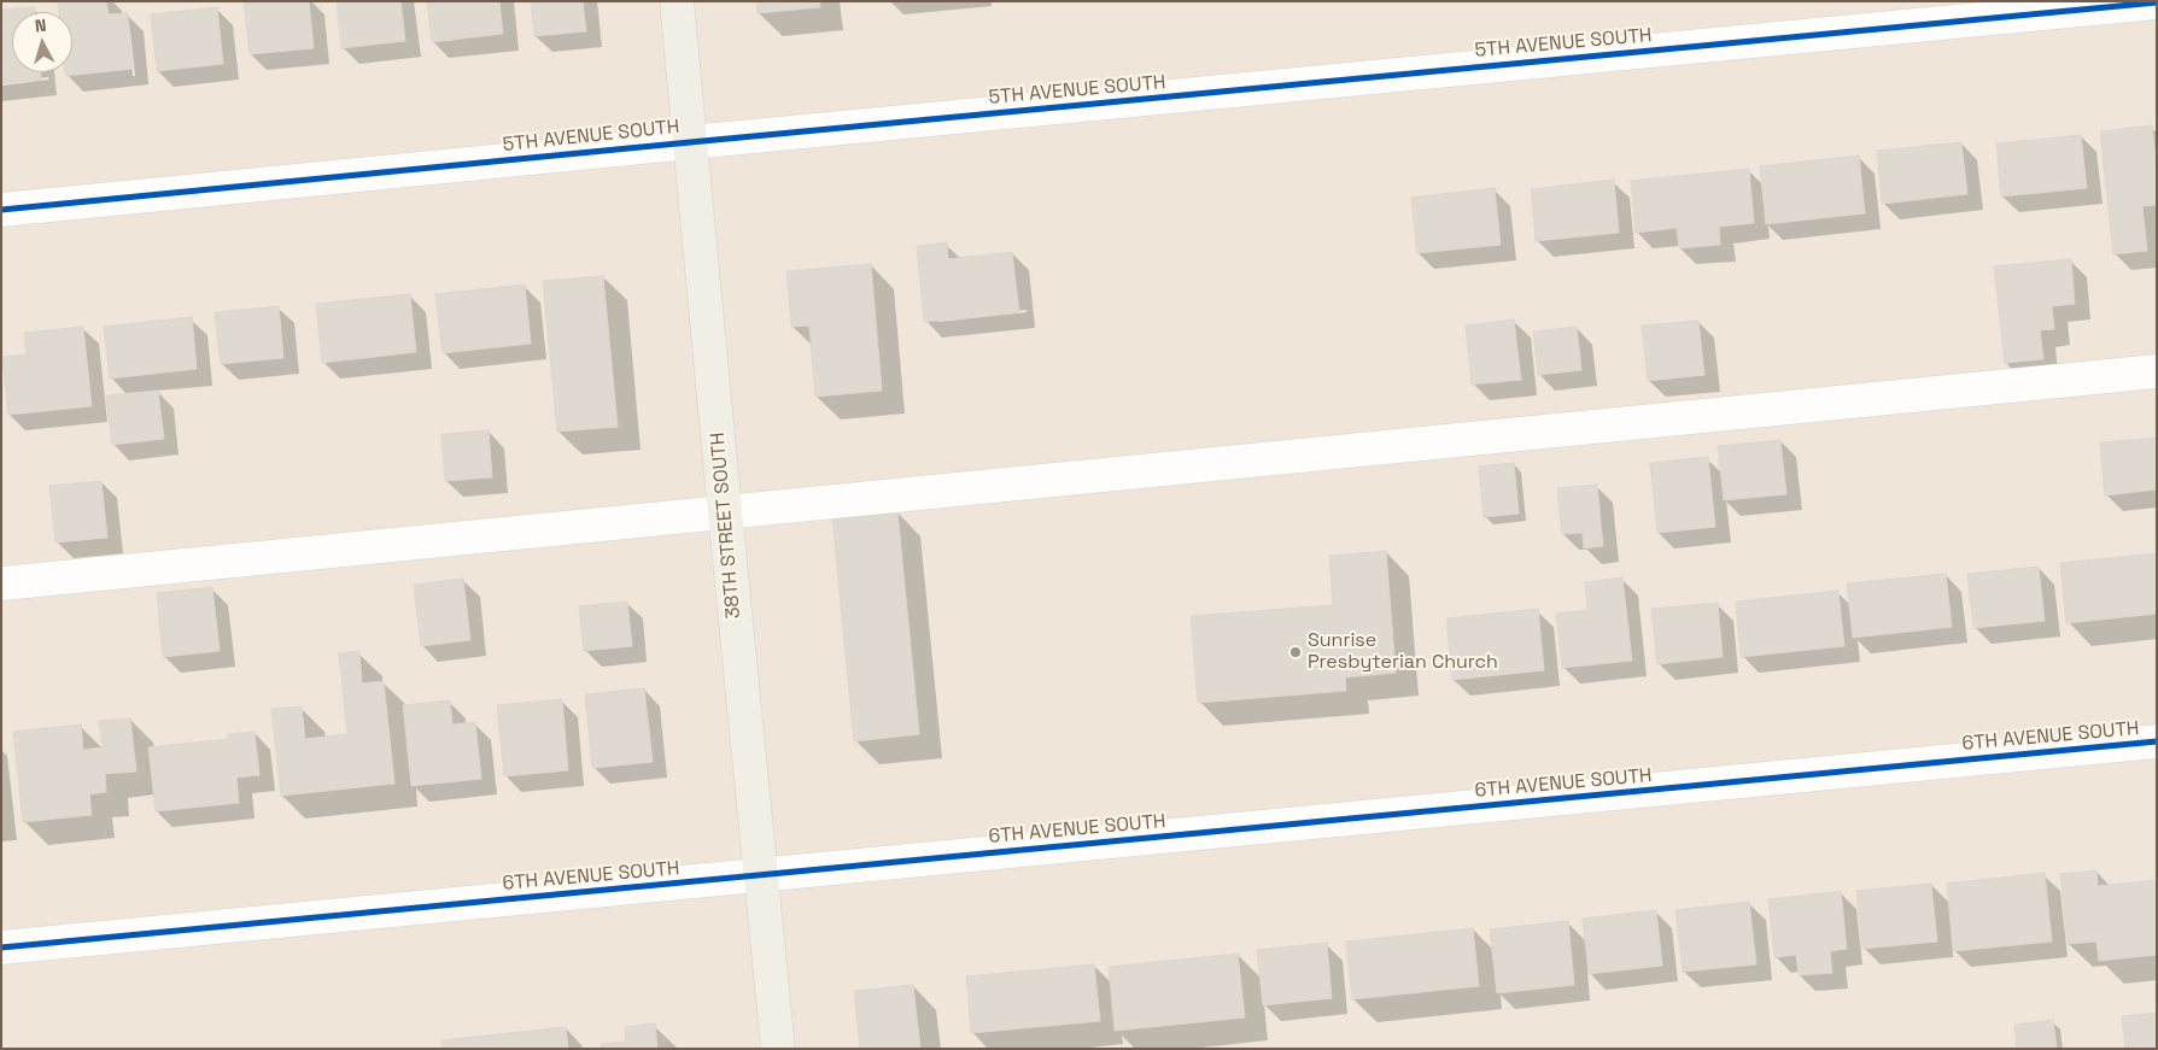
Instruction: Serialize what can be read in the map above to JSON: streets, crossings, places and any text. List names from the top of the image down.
{
  "streets": {
    "main road": ["38TH STREET SOUTH"],
    "street": ["5TH AVENUE SOUTH", "6TH AVENUE SOUTH"]
  },
  "crossings": [
    ["5TH AVENUE SOUTH", "38TH STREET SOUTH"],
    ["38TH STREET SOUTH", "6TH AVENUE SOUTH"]
  ],
  "places": ["Sunrise Presbyterian Church"],
  "north": "top"
}
